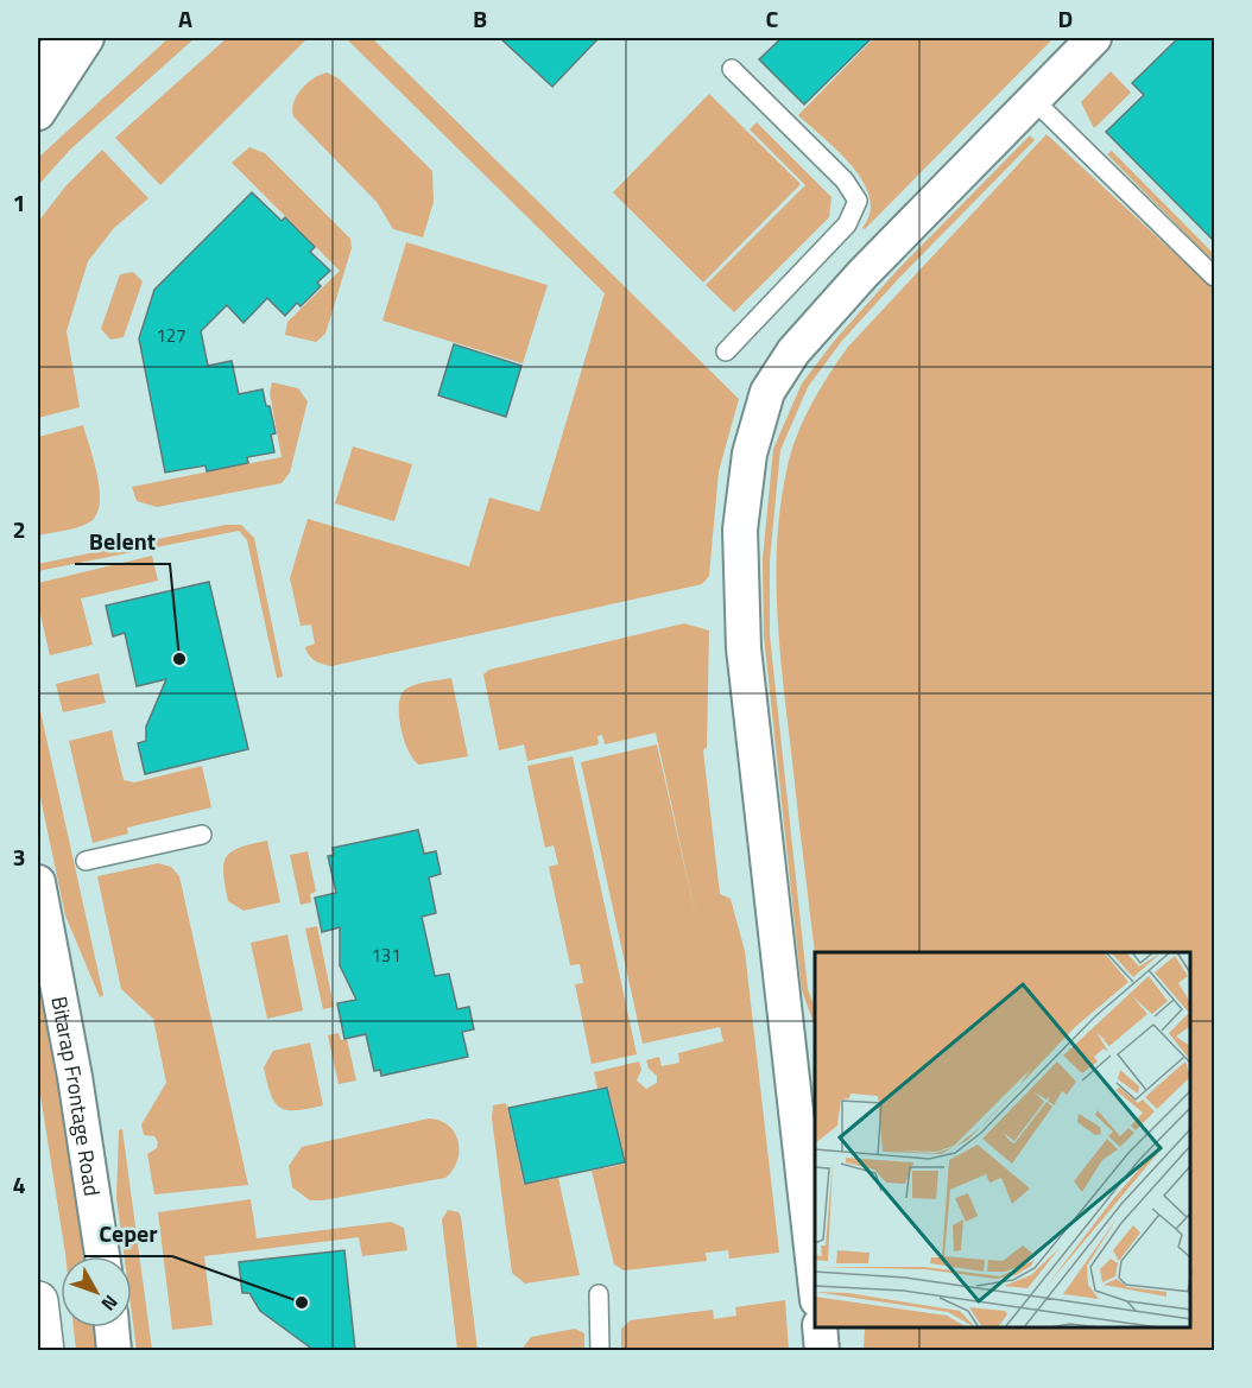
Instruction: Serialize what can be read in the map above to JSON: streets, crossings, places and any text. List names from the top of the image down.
{
  "streets": {
    "street": ["Bitarap Frontage Road"]
  },
  "places": ["Belent", "Ceper"],
  "house_numbers": ["127", "131"],
  "north": "bottom right",
  "grid": {
    "columns": [
      "A",
      "B",
      "C",
      "D"
    ],
    "rows": [
      "1",
      "2",
      "3",
      "4"
    ]
  }
}
